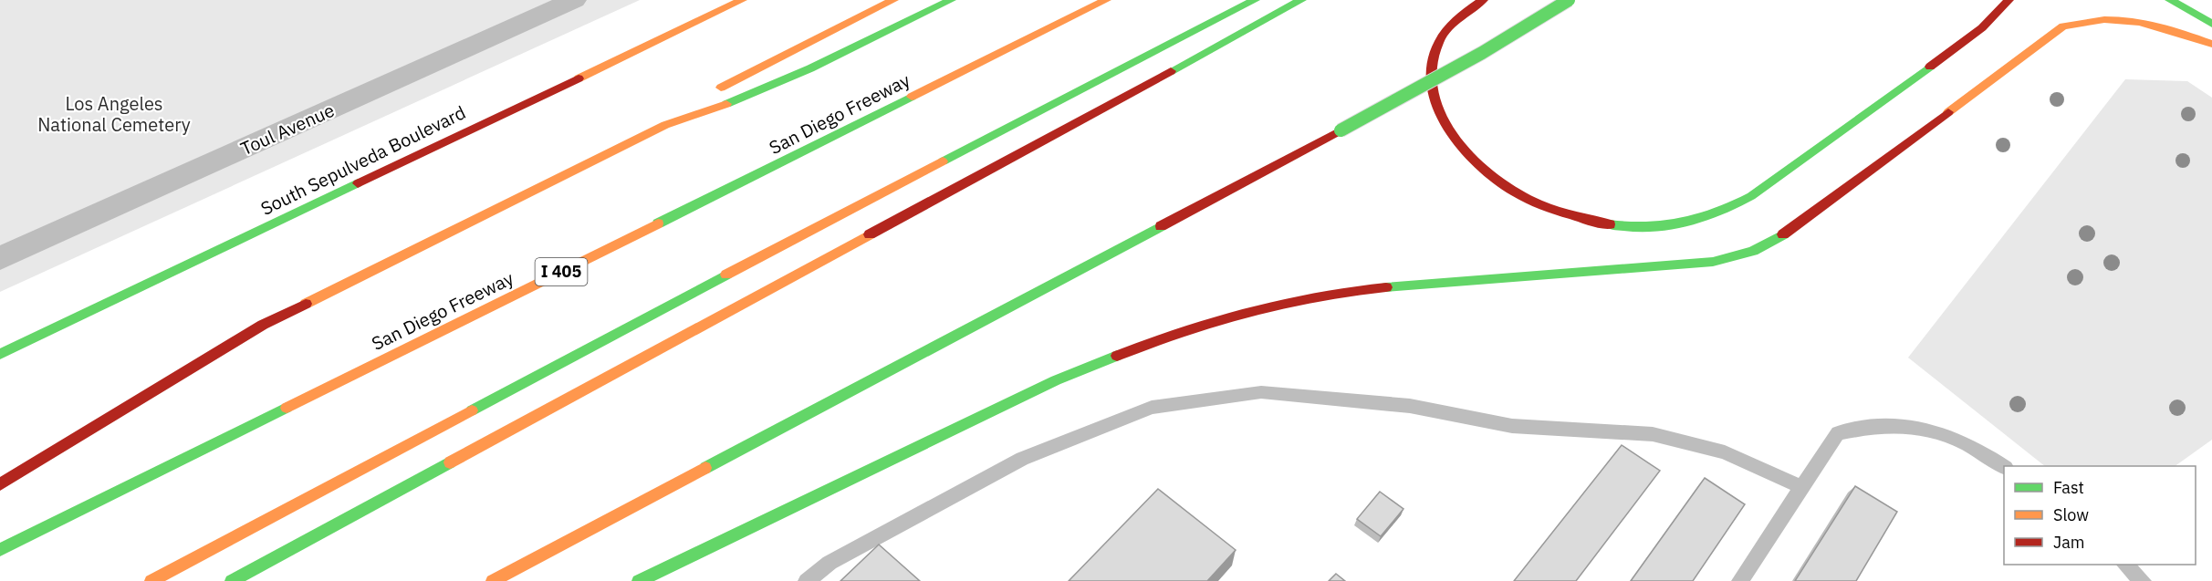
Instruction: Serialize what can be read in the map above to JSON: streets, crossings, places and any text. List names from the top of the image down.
{
  "streets": {
    "main road": ["San Diego Freeway", "South Sepulveda Boulevard", "I 405"],
    "street": ["Toul Avenue"]
  },
  "parks": ["Los Angeles National Cemetery"],
  "legend": ["Fast", "Slow", "Jam"]
}
